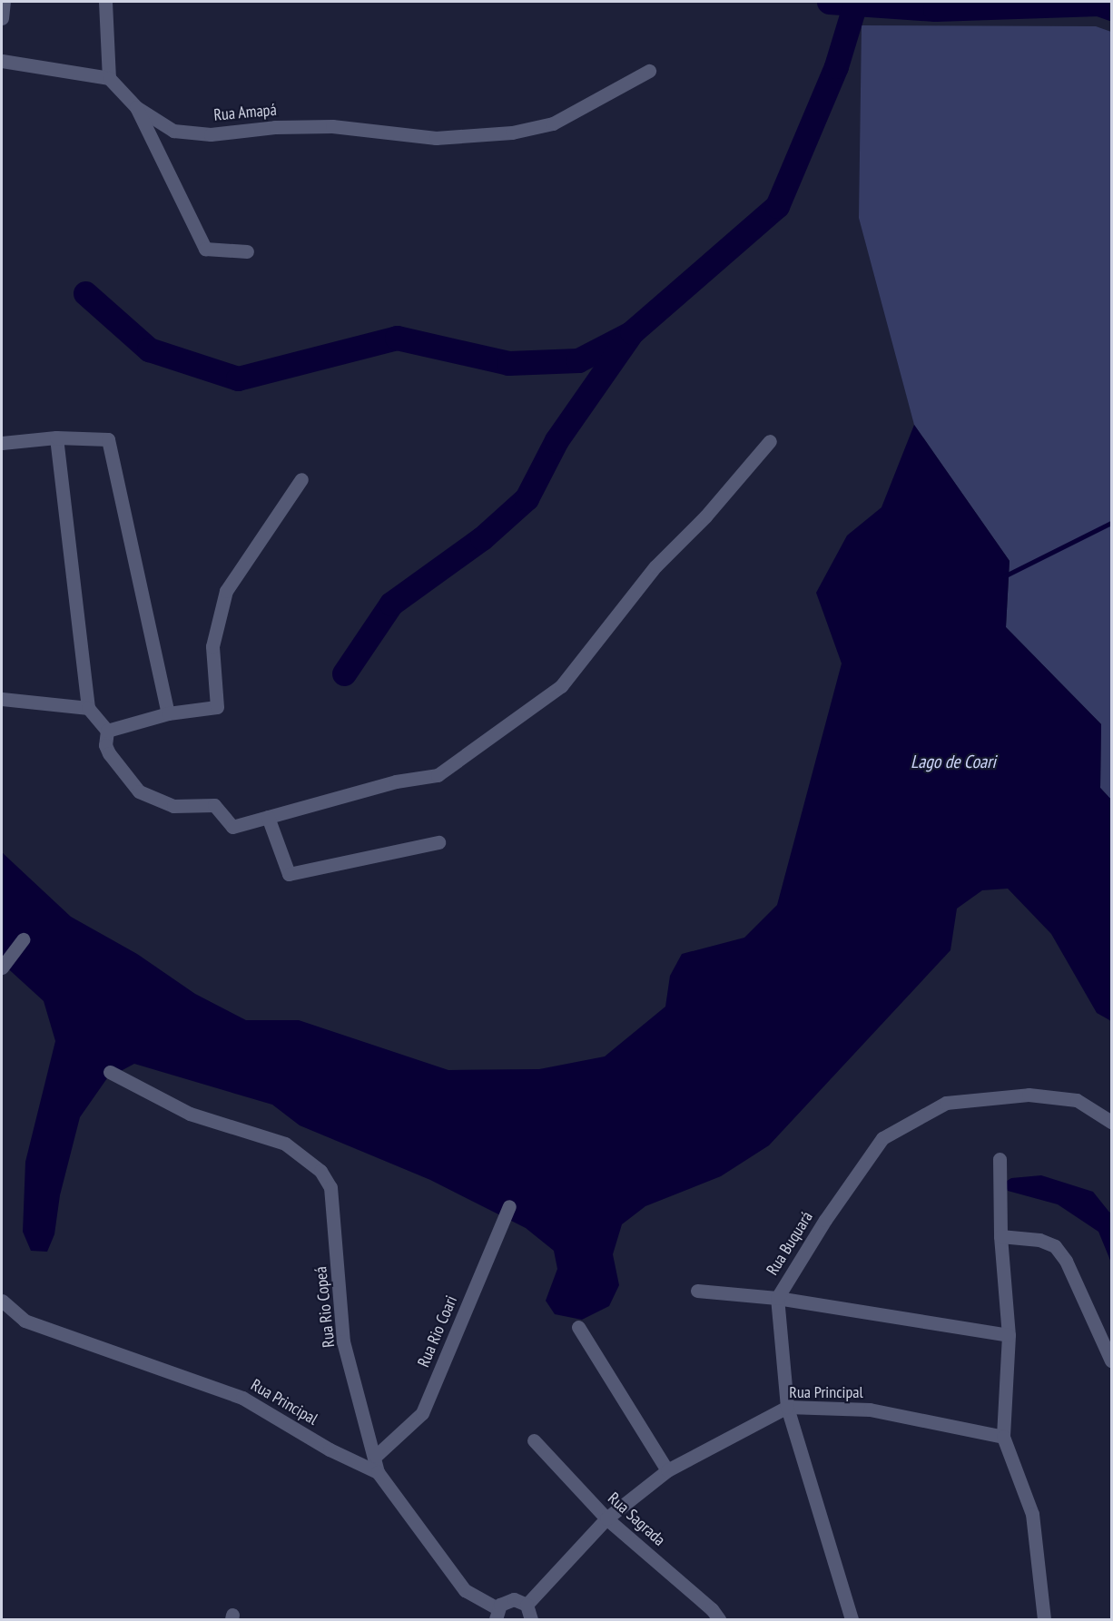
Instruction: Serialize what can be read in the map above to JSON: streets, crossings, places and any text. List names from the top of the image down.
{
  "streets": {
    "street": [
      "Rua Amapá",
      "Rua Buquará",
      "Rua Rio Copeá",
      "Rua Rio Coari",
      "Rua Principal",
      "Rua Sagrada"
    ]
  },
  "crossings": [
    ["Rua Buquará", "Rua Principal"],
    ["Rua Rio Copeá", "Rua Rio Coari"],
    ["Rua Rio Copeá", "Rua Principal"],
    ["Rua Principal", "Rua Sagrada"]
  ],
  "water": ["Lago de Coari"]
}
